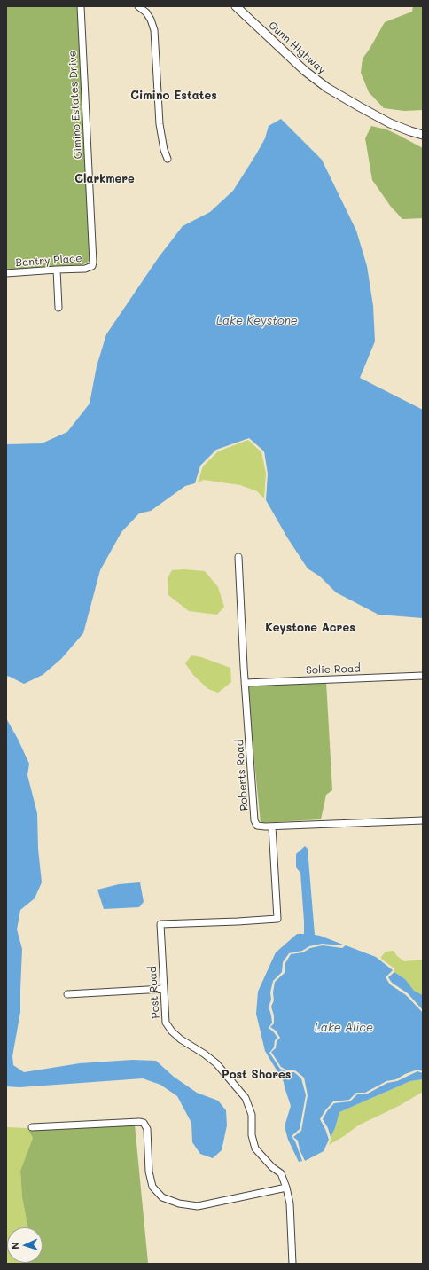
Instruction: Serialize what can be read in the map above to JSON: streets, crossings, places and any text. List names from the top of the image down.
{
  "streets": {
    "main road": ["Gunn Highway"],
    "street": [
      "Cimino Estates Drive",
      "Bantry Place",
      "Solie Road",
      "Roberts Road",
      "Post Road"
    ]
  },
  "crossings": [
    ["Cimino Estates Drive", "Bantry Place"],
    ["Solie Road", "Roberts Road"],
    ["Roberts Road", "Post Road"]
  ],
  "districts": [
    "Cimino Estates",
    "Clarkmere",
    "Keystone Acres",
    "Post Shores"
  ],
  "water": ["Lake Keystone", "Lake Alice"],
  "north": "left"
}
